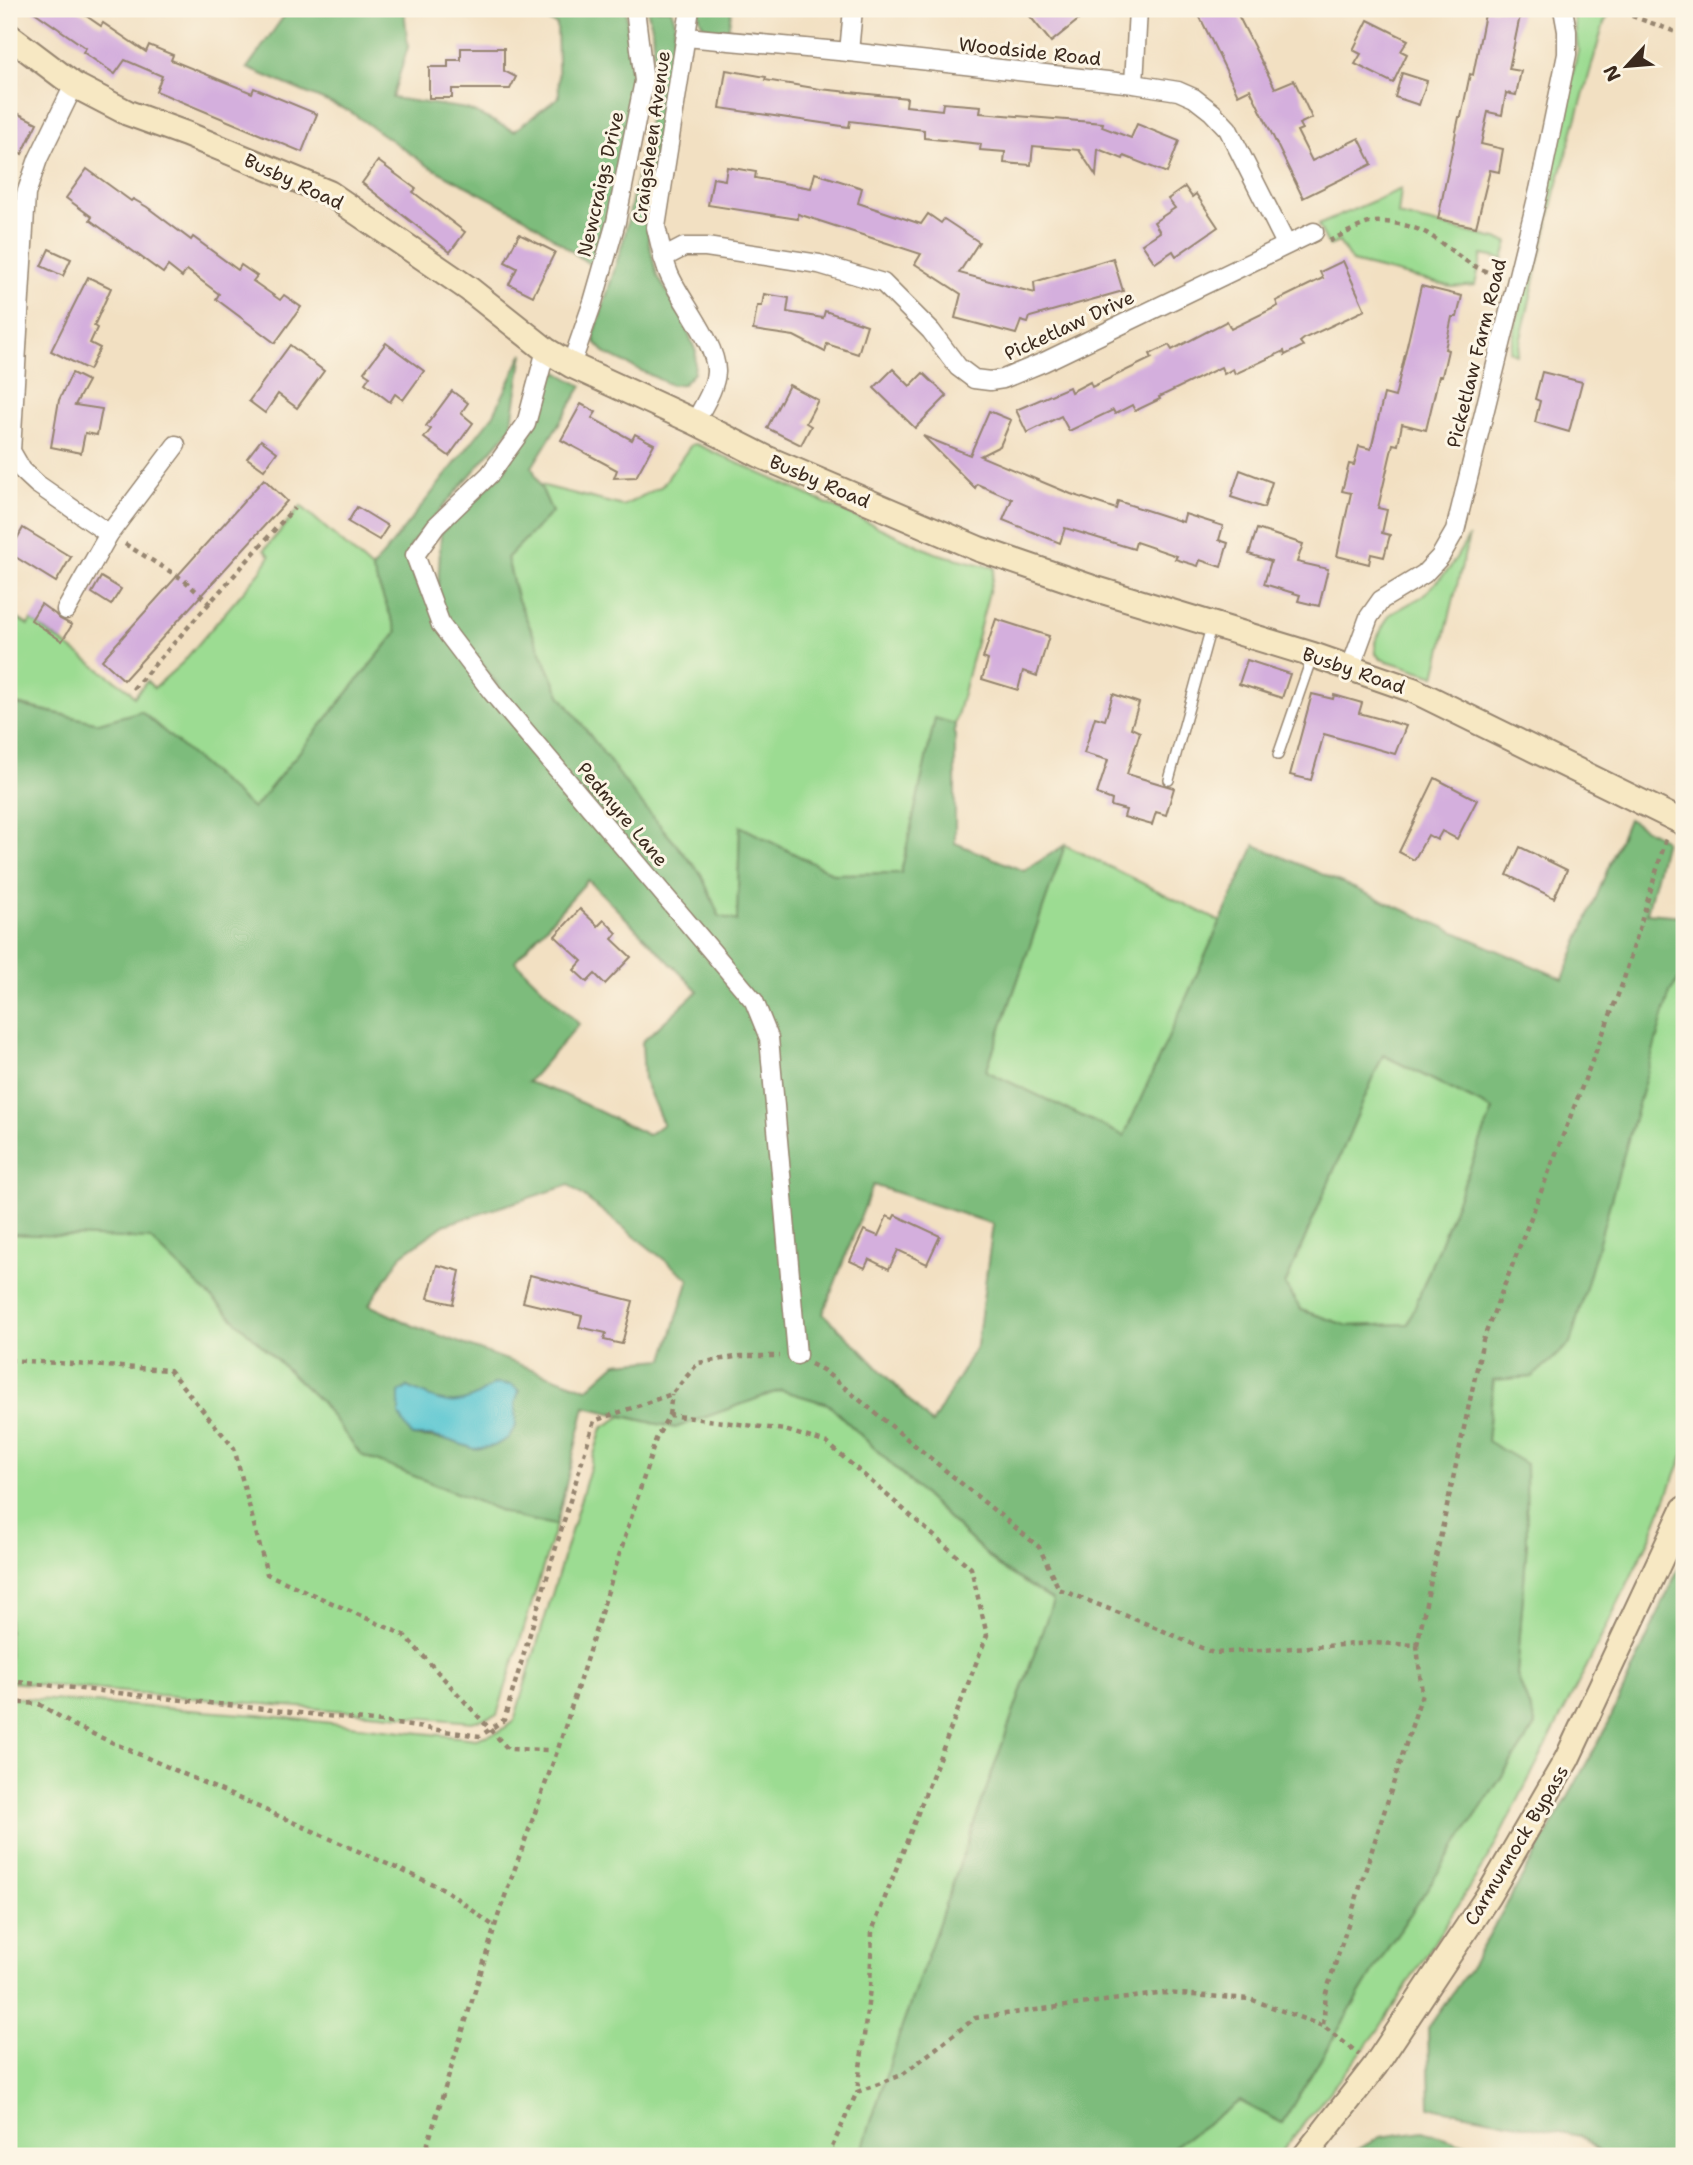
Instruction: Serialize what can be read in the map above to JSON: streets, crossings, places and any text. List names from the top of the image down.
{
  "streets": {
    "main road": ["Busby Road", "Carmunnock Bypass"],
    "street": [
      "Woodside Road",
      "Craigsheen Avenue",
      "Newcraigs Drive",
      "Picketlaw Drive",
      "Picketlaw Farm Road",
      "Pedmyre Lane"
    ]
  },
  "crossings": [
    ["Woodside Road", "Craigsheen Avenue"],
    ["Woodside Road", "Picketlaw Drive"],
    ["Craigsheen Avenue", "Busby Road"],
    ["Craigsheen Avenue", "Picketlaw Drive"],
    ["Busby Road", "Newcraigs Drive"],
    ["Busby Road", "Picketlaw Farm Road"],
    ["Busby Road", "Pedmyre Lane"]
  ],
  "north": "bottom left"
}
